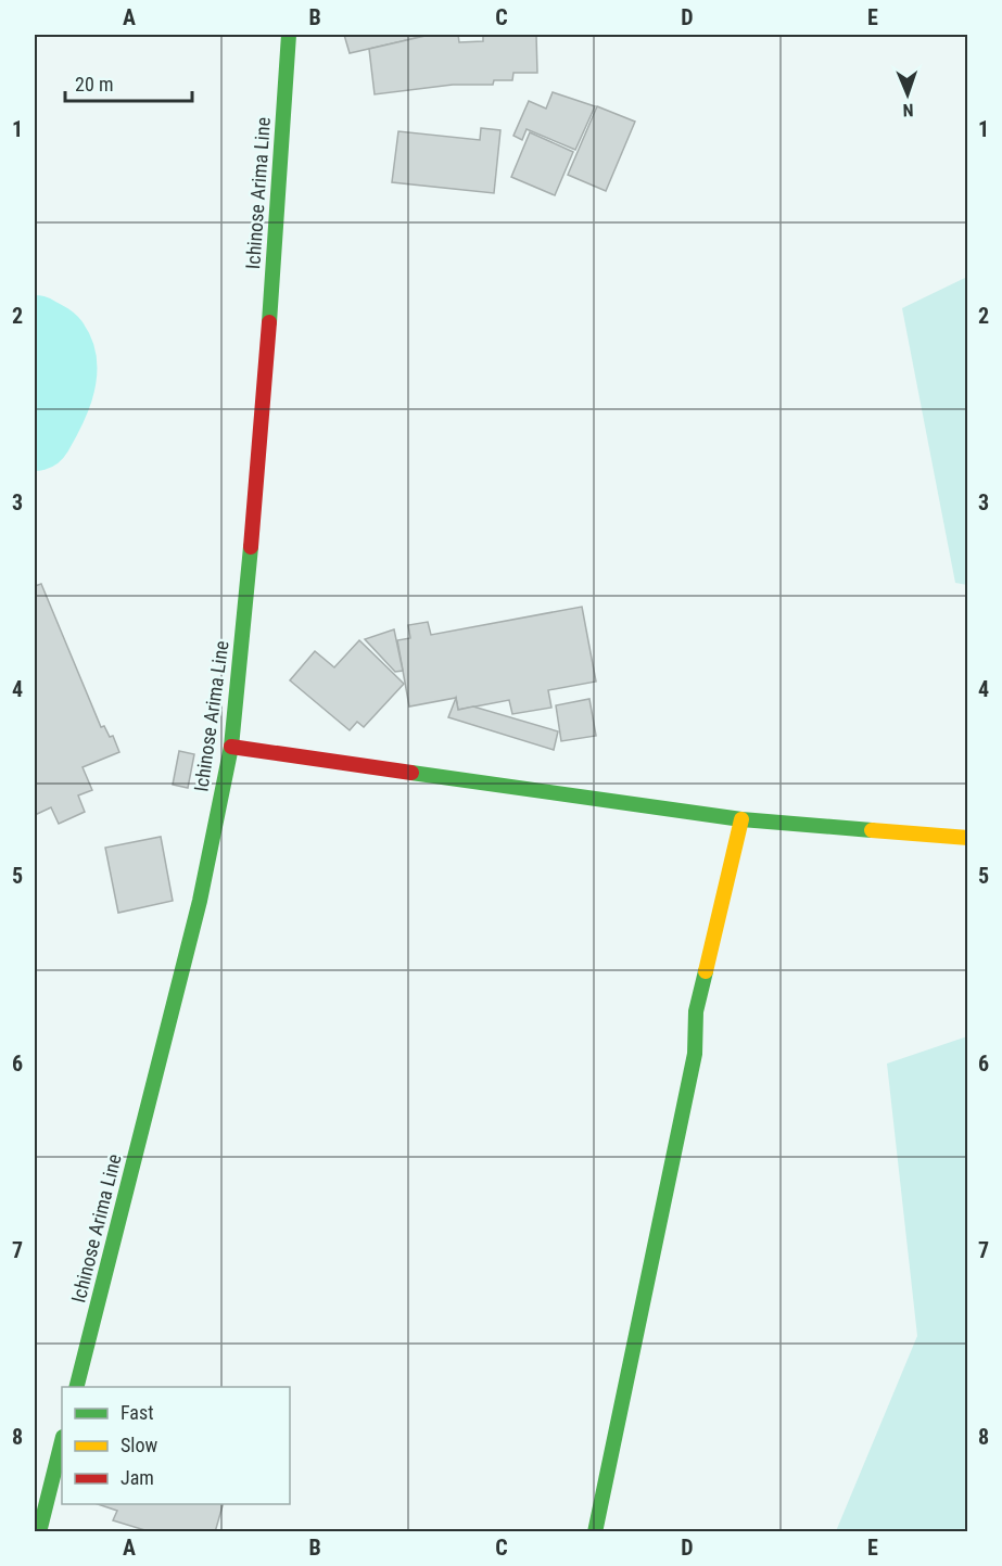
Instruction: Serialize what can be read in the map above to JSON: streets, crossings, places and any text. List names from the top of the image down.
{
  "streets": {
    "main road": ["Ichinose Arima Line"]
  },
  "legend": ["Fast", "Slow", "Jam"],
  "scale_bar": "20 m",
  "north": "bottom",
  "grid": {
    "columns": [
      "A",
      "B",
      "C",
      "D",
      "E"
    ],
    "rows": [
      "1",
      "2",
      "3",
      "4",
      "5",
      "6",
      "7",
      "8"
    ]
  }
}
